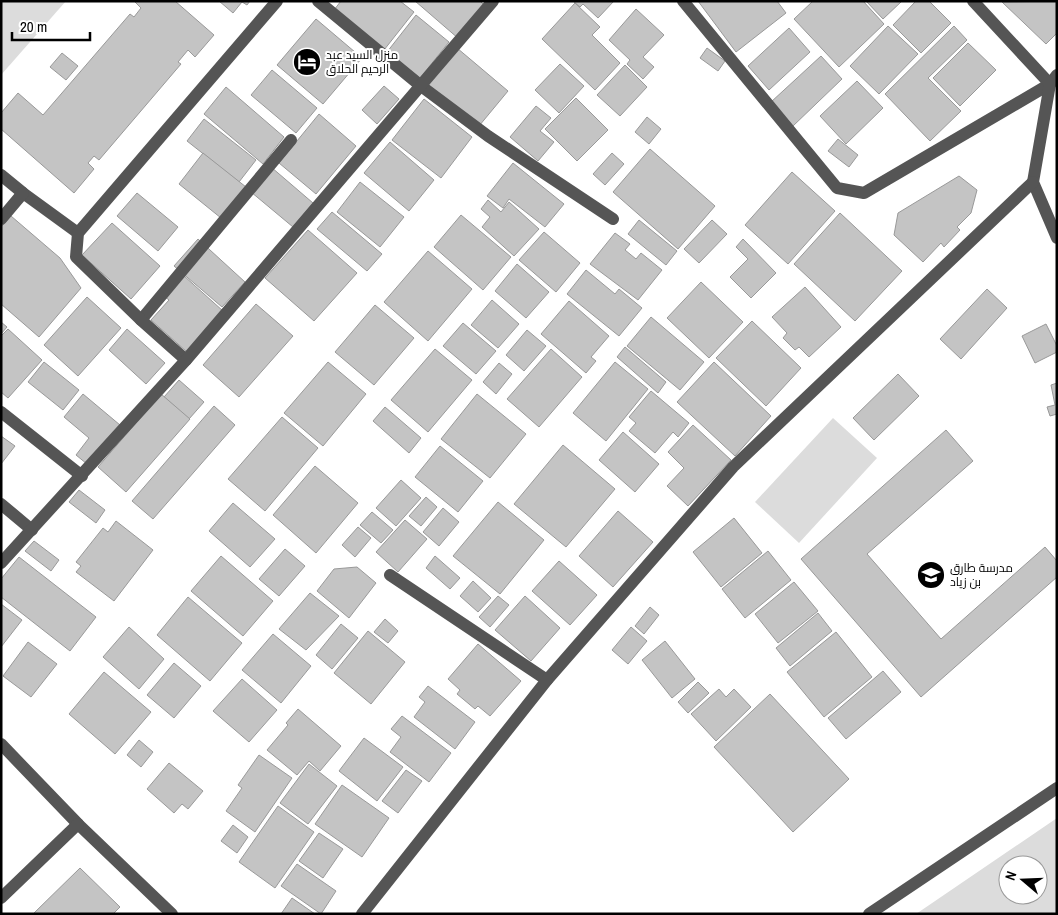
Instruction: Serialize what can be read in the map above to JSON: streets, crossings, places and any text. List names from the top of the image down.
{
  "places": {
    "hotel": ["منزل السيد عبد الرحيم الحلاق"],
    "school or university": ["مدرسة طارق بن زياد"]
  },
  "scale_bar": "20 m",
  "north": "left"
}
